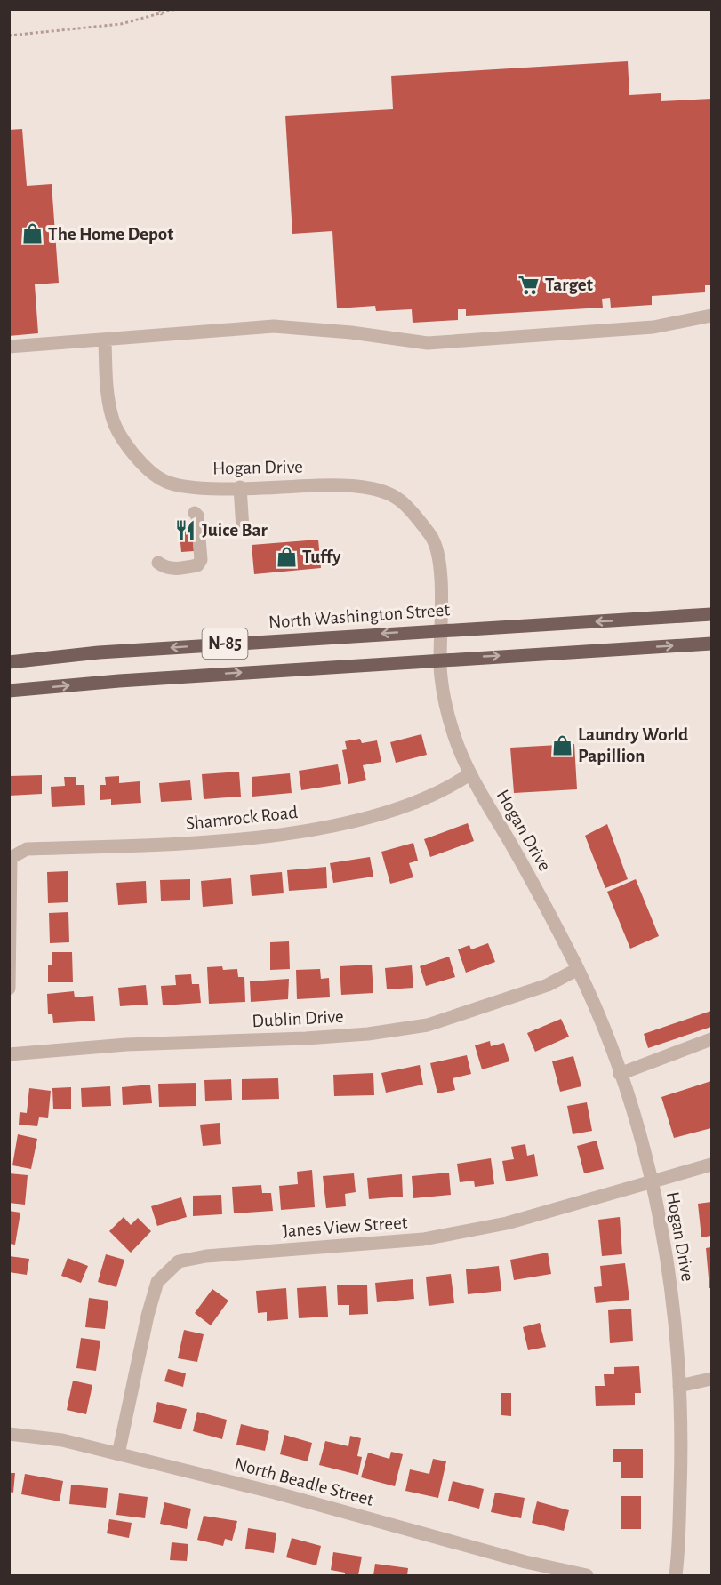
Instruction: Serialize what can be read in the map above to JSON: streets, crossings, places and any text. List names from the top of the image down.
{
  "streets": {
    "main road": ["North Washington Street", "N-85"],
    "street": [
      "Hogan Drive",
      "Shamrock Road",
      "Dublin Drive",
      "Janes View Street",
      "North Beadle Street"
    ]
  },
  "crossings": [
    ["Hogan Drive", "North Washington Street"],
    ["Hogan Drive", "N-85"],
    ["Hogan Drive", "Shamrock Road"],
    ["Hogan Drive", "Dublin Drive"],
    ["Hogan Drive", "Janes View Street"],
    ["Janes View Street", "North Beadle Street"]
  ],
  "places": {
    "shop": ["The Home Depot", "Tuffy", "Laundry World Papillion"],
    "supermarket": ["Target"],
    "restaurant": ["Juice Bar"]
  }
}
